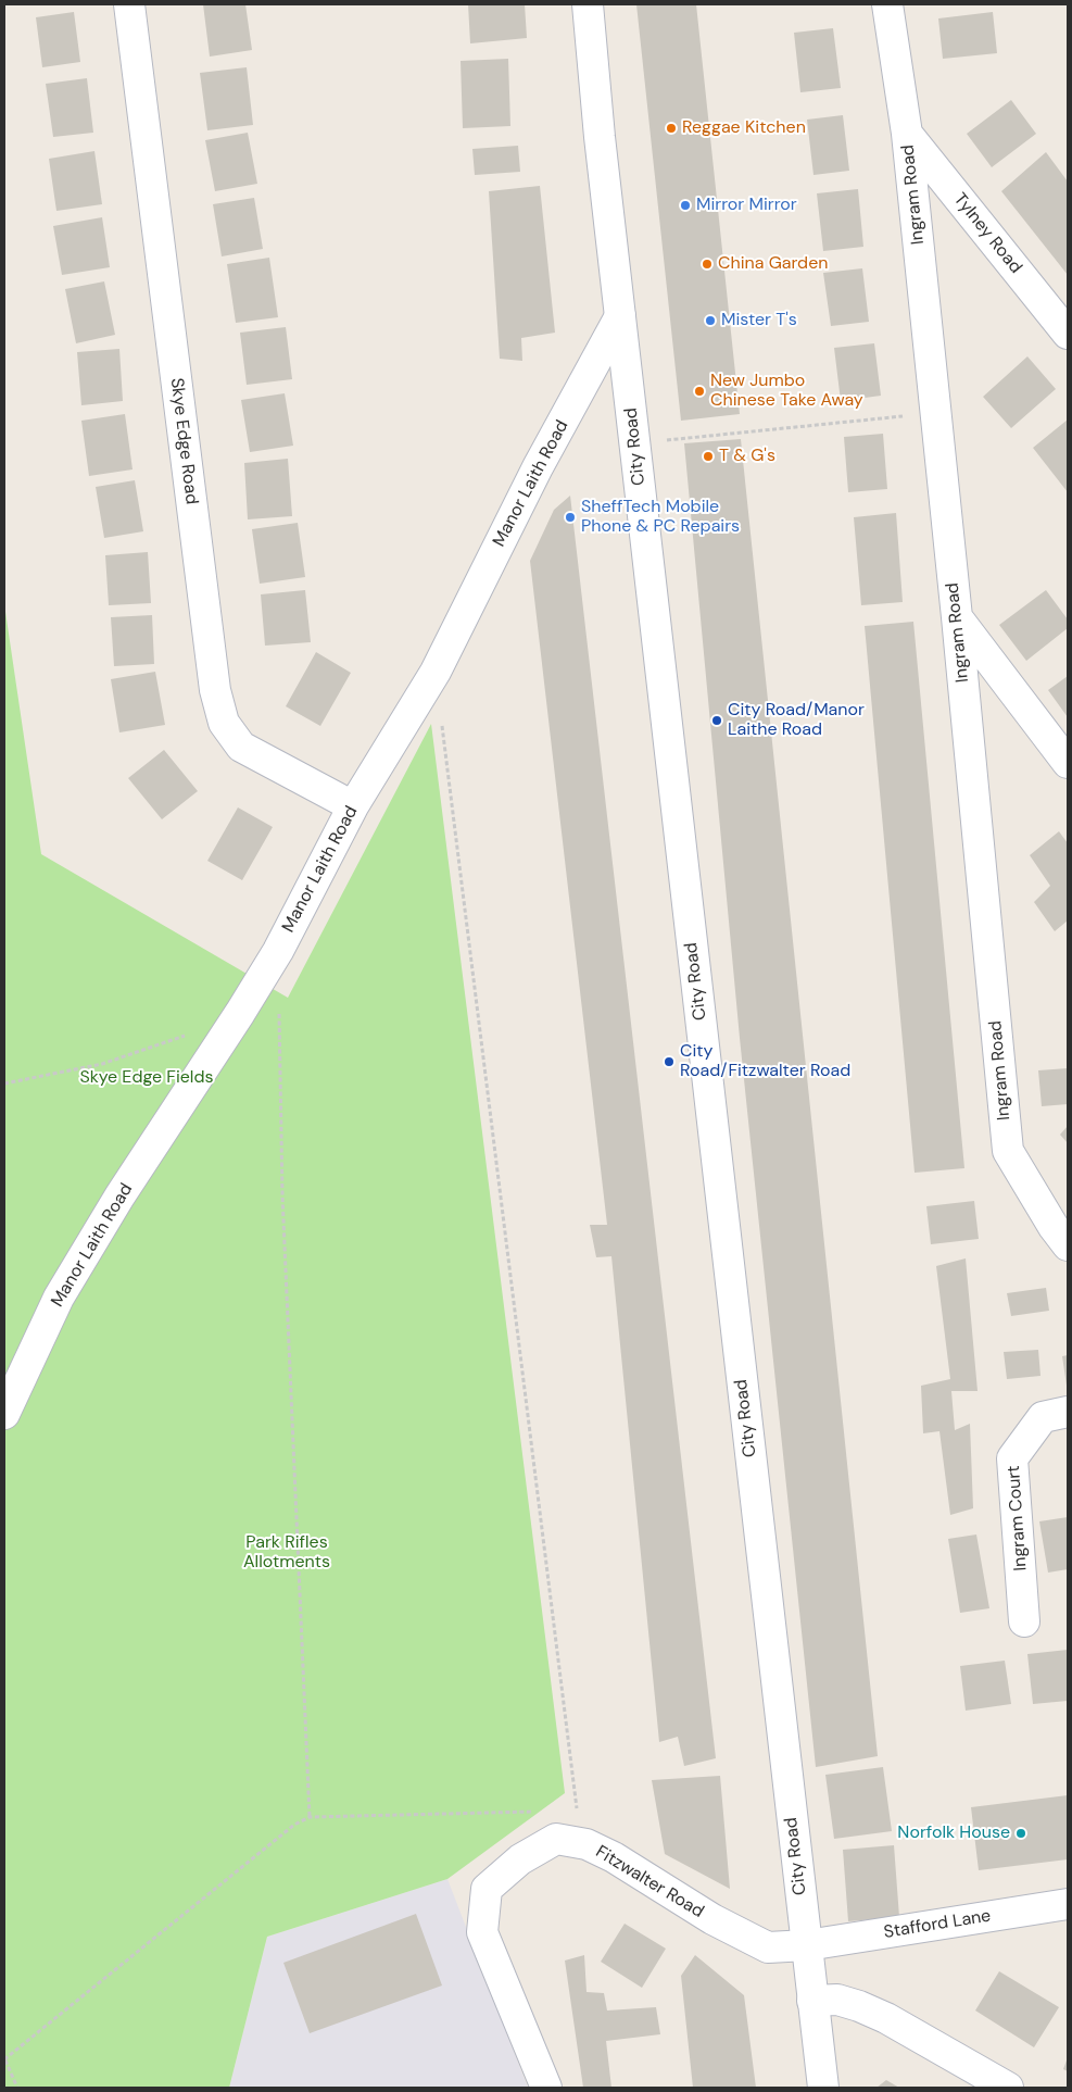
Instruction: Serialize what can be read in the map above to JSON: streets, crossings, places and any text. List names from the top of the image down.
{
  "streets": {
    "street": [
      "Ingram Road",
      "Tylney Road",
      "Skye Edge Road",
      "City Road",
      "Manor Laith Road",
      "Ingram Court",
      "Fitzwalter Road",
      "Stafford Lane"
    ]
  },
  "crossings": [
    ["Ingram Road", "Tylney Road"],
    ["Skye Edge Road", "Manor Laith Road"],
    ["City Road", "Manor Laith Road"],
    ["City Road", "Fitzwalter Road"],
    ["City Road", "Stafford Lane"],
    ["Fitzwalter Road", "Stafford Lane"]
  ],
  "parks": ["Skye Edge Fields", "Park Rifles Allotments"],
  "places": [
    "Reggae Kitchen",
    "Mirror Mirror",
    "China Garden",
    "Mister T's",
    "New Jumbo Chinese Take Away",
    "T & G's",
    "SheffTech Mobile Phone & PC Repairs",
    "City Road/Manor Laithe Road",
    "City Road/Fitzwalter Road",
    "Norfolk House"
  ]
}
